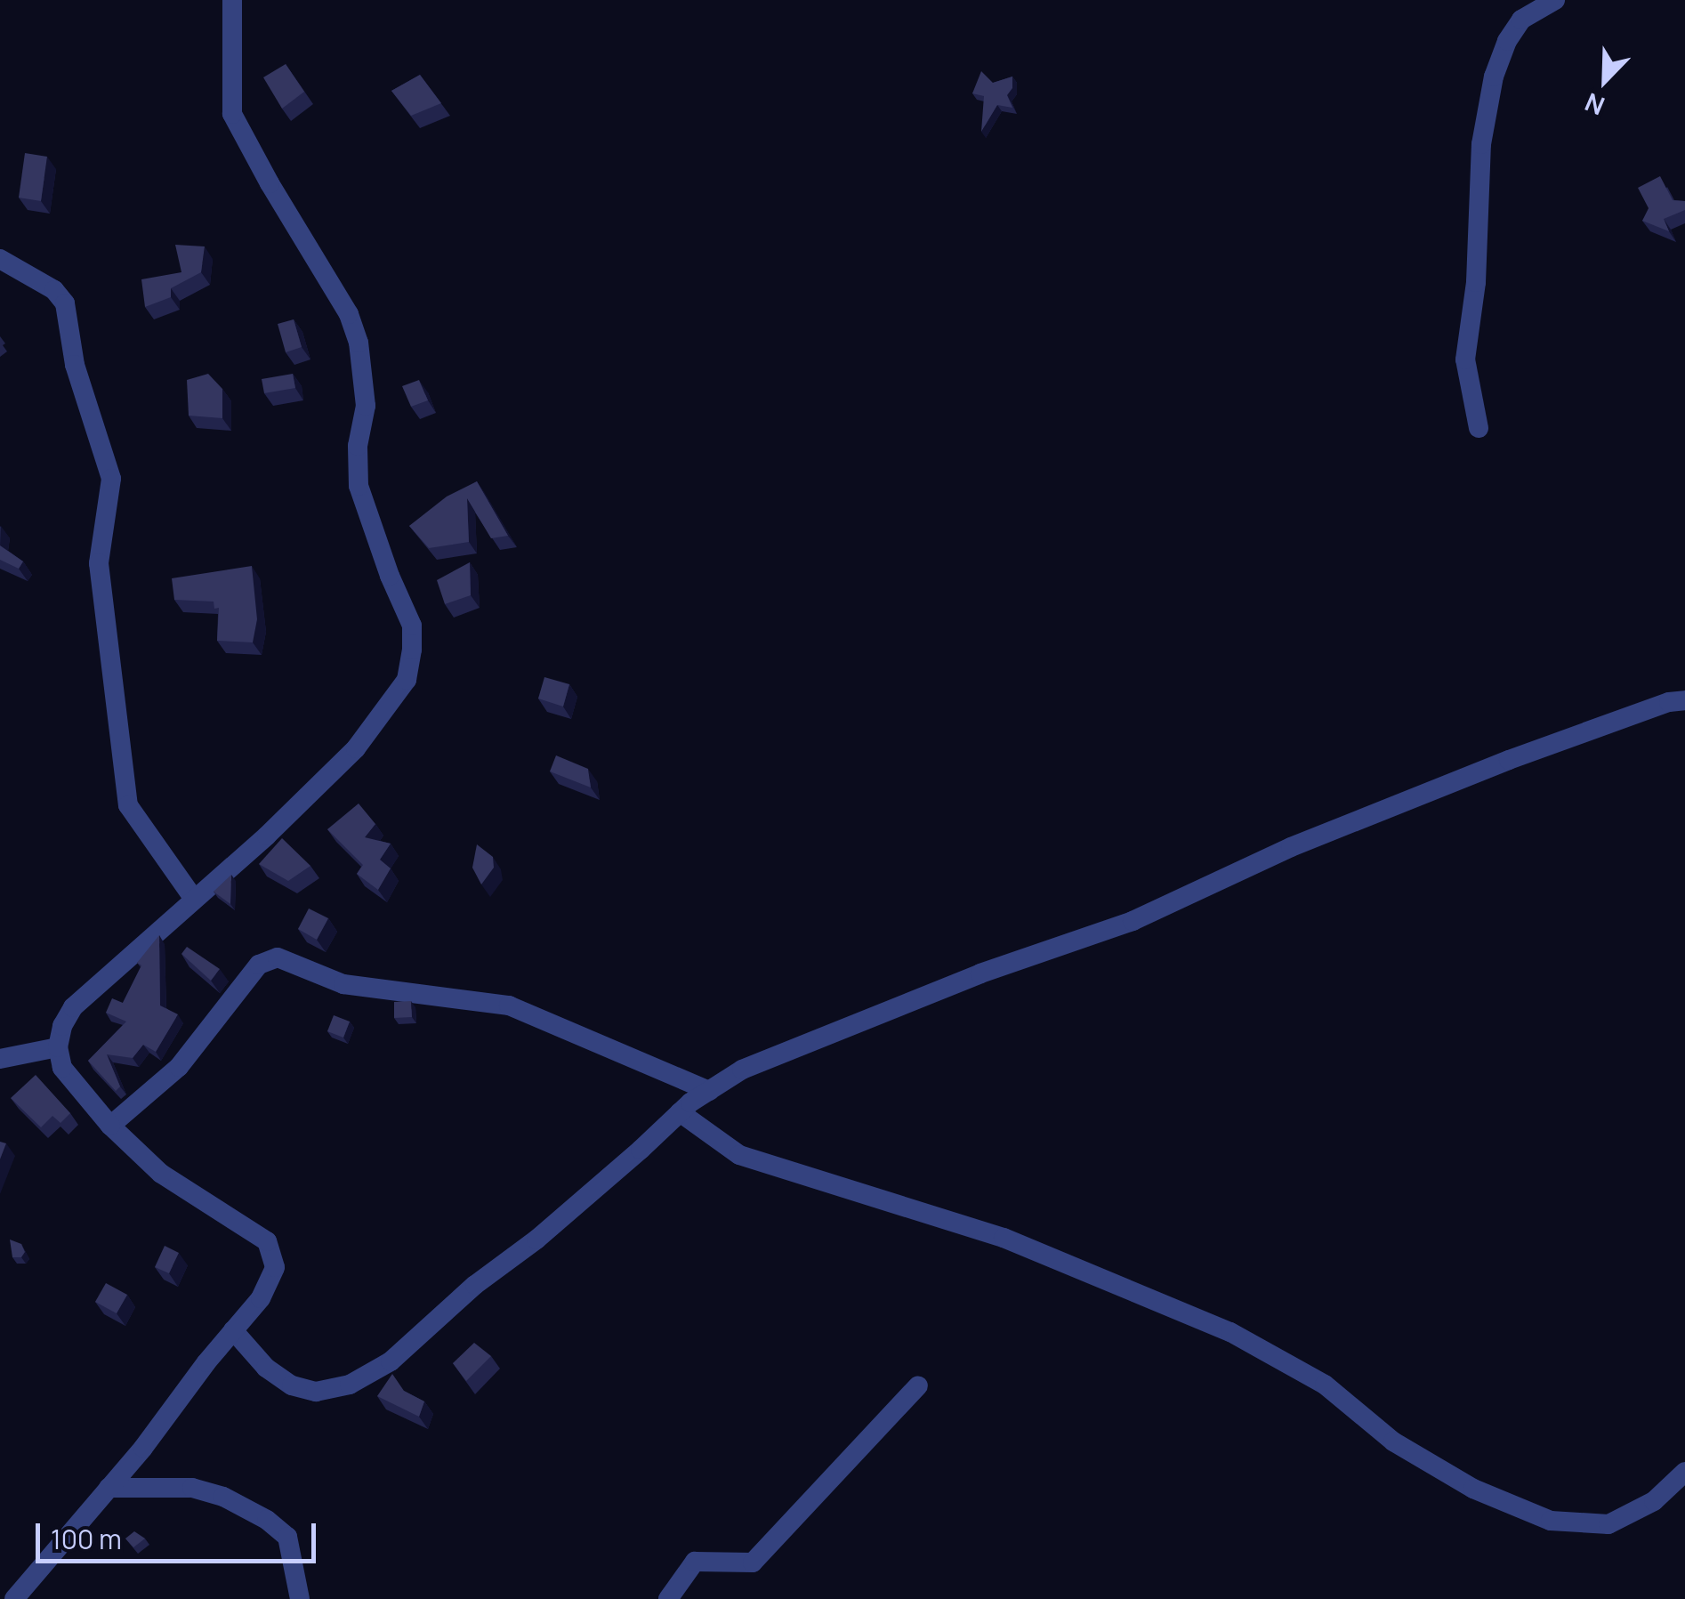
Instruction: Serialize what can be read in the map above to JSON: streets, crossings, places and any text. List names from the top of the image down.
{
  "scale_bar": "100 m",
  "north": "bottom left"
}
